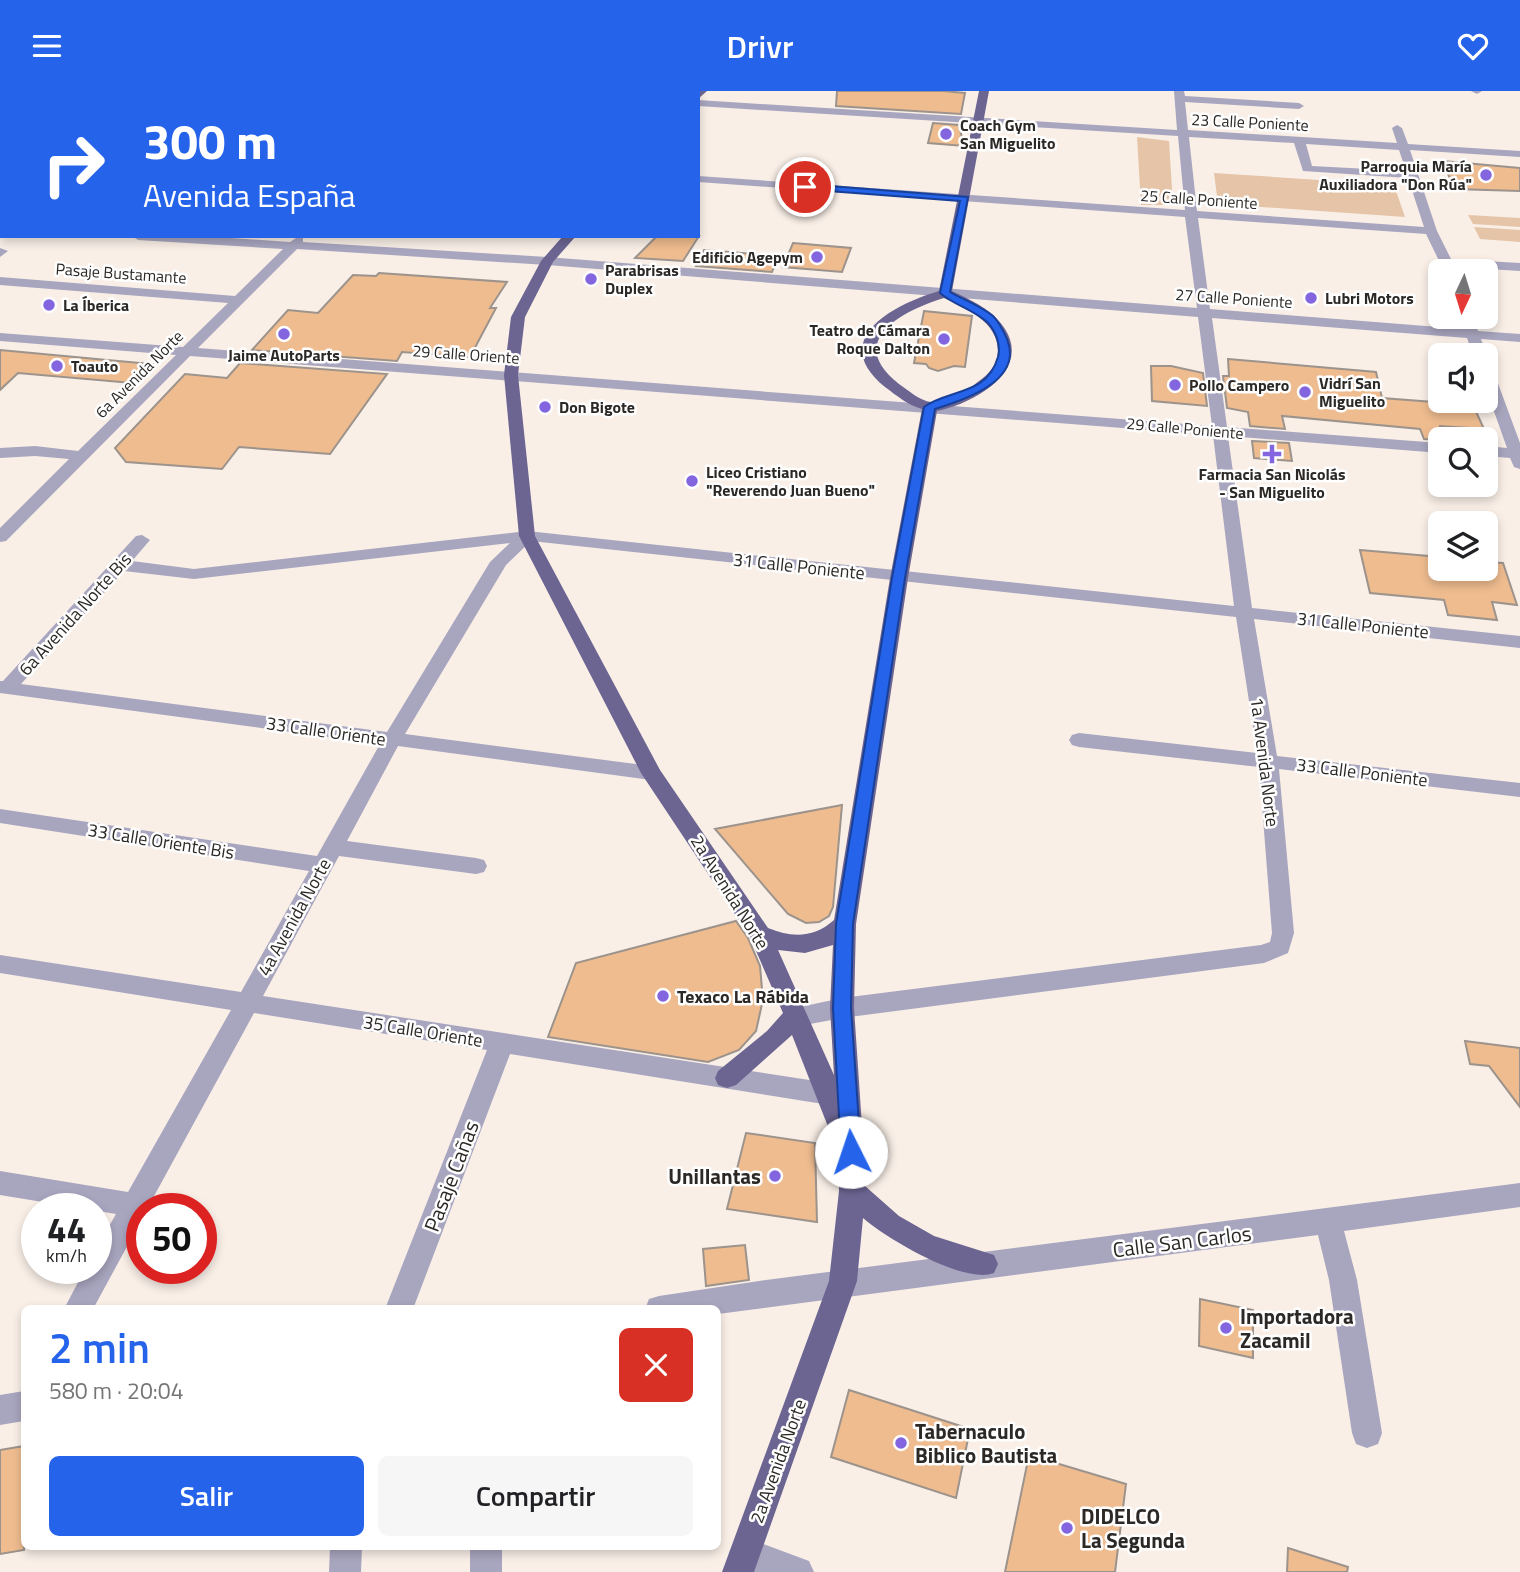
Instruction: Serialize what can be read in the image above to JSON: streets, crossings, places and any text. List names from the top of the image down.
{
  "streets": {
    "main road": ["2a Avenida Norte"],
    "street": [
      "23 Calle Poniente",
      "25 Calle Poniente",
      "Pasaje Bustamante",
      "27 Calle Poniente",
      "29 Calle Oriente",
      "6a Avenida Norte",
      "29 Calle Poniente",
      "31 Calle Poniente",
      "6a Avenida Norte Bis",
      "33 Calle Oriente",
      "1a Avenida Norte",
      "33 Calle Poniente",
      "33 Calle Oriente Bis",
      "4a Avenida Norte",
      "35 Calle Oriente",
      "Pasaje Cañas",
      "Calle San Carlos"
    ]
  },
  "crossings": [
    ["23 Calle Poniente", "1a Avenida Norte"],
    ["25 Calle Poniente", "1a Avenida Norte"],
    ["Pasaje Bustamante", "6a Avenida Norte"],
    ["27 Calle Poniente", "29 Calle Oriente"],
    ["27 Calle Poniente", "6a Avenida Norte"],
    ["27 Calle Poniente", "29 Calle Poniente"],
    ["27 Calle Poniente", "1a Avenida Norte"],
    ["27 Calle Poniente", "2a Avenida Norte"],
    ["29 Calle Oriente", "6a Avenida Norte"],
    ["29 Calle Oriente", "29 Calle Poniente"],
    ["29 Calle Oriente", "2a Avenida Norte"],
    ["29 Calle Poniente", "1a Avenida Norte"],
    ["29 Calle Poniente", "2a Avenida Norte"],
    ["31 Calle Poniente", "6a Avenida Norte Bis"],
    ["31 Calle Poniente", "1a Avenida Norte"],
    ["31 Calle Poniente", "2a Avenida Norte"],
    ["31 Calle Poniente", "4a Avenida Norte"],
    ["6a Avenida Norte Bis", "33 Calle Oriente"],
    ["33 Calle Oriente", "2a Avenida Norte"],
    ["33 Calle Oriente", "4a Avenida Norte"],
    ["1a Avenida Norte", "33 Calle Poniente"],
    ["1a Avenida Norte", "2a Avenida Norte"],
    ["33 Calle Oriente Bis", "4a Avenida Norte"],
    ["2a Avenida Norte", "4a Avenida Norte"],
    ["2a Avenida Norte", "35 Calle Oriente"],
    ["2a Avenida Norte", "Calle San Carlos"],
    ["4a Avenida Norte", "35 Calle Oriente"],
    ["35 Calle Oriente", "Pasaje Cañas"]
  ],
  "places": {
    "other": [
      "Coach Gym San Miguelito",
      "Parroquia María Auxiliadora \"Don Rúa\"",
      "Edificio Agepym",
      "Parabrisas Duplex",
      "Lubri Motors",
      "La Íberica",
      "Jaime AutoParts",
      "Teatro de Cámara Roque Dalton",
      "Toauto",
      "Pollo Campero",
      "Vidrí San Miguelito",
      "Don Bigote",
      "Liceo Cristiano \"Reverendo Juan Bueno\"",
      "Texaco La Rábida",
      "Unillantas",
      "Importadora Zacamil",
      "Tabernaculo Biblico Bautista",
      "DIDELCO La Segunda"
    ],
    "health": ["Farmacia San Nicolás - San Miguelito"]
  },
  "north": "bottom",
  "page": {
    "header": "Drivr",
    "turn": ["300 m", "Avenida España"],
    "speed": "44 km/h",
    "limit": "50",
    "heading": ["2 min", "580 m · 20:04"],
    "buttons": ["Salir", "Compartir"]
  }
}
